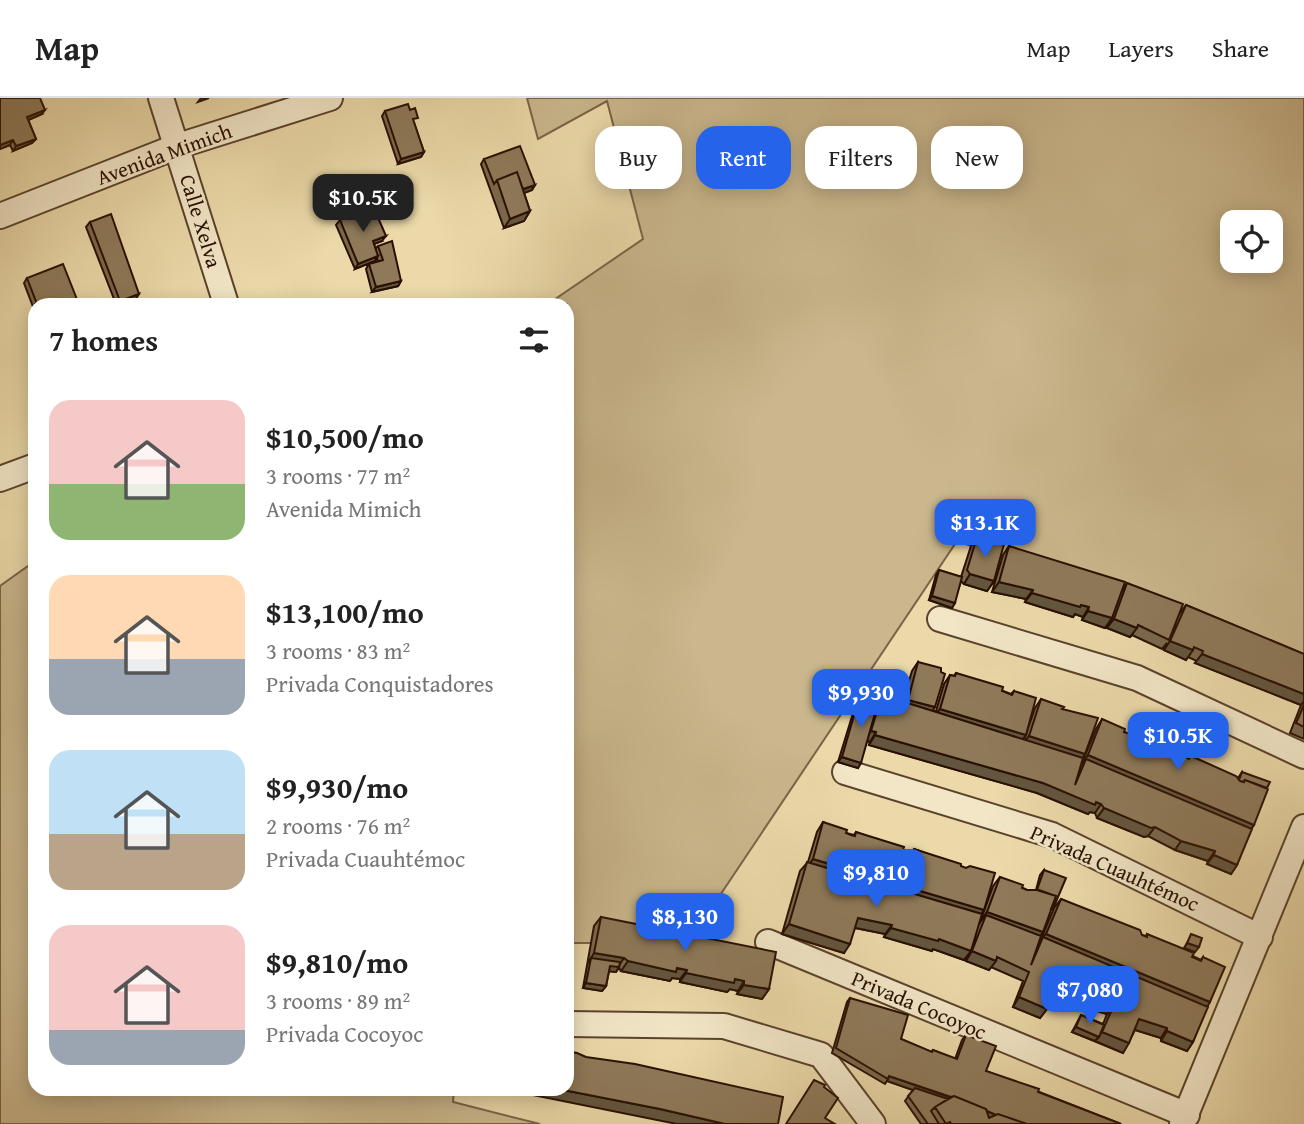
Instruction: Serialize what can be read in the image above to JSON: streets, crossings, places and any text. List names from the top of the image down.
{
  "streets": {
    "street": [
      "Avenida Mimich",
      "Calle Xelva",
      "Privada Cuauhtémoc",
      "Privada Cocoyoc"
    ]
  },
  "crossings": [
    ["Avenida Mimich", "Calle Xelva"]
  ],
  "page": {
    "header": "Map",
    "nav": ["Map", "Layers", "Share"],
    "chip": [
      "Buy",
      "Rent",
      "Filters",
      "New"
    ],
    "price": [
      "$10.5K",
      "$13.1K",
      "$9,930",
      "$10.5K",
      "$9,810",
      "$8,130",
      "$7,080"
    ],
    "heading": "7 homes",
    "list": [
      {
        "name": "$10,500/mo",
        "note": "3 rooms · 77 m² · Avenida Mimich"
      },
      {
        "name": "$13,100/mo",
        "note": "3 rooms · 83 m² · Privada Conquistadores"
      },
      {
        "name": "$9,930/mo",
        "note": "2 rooms · 76 m² · Privada Cuauhtémoc"
      },
      {
        "name": "$9,810/mo",
        "note": "3 rooms · 89 m² · Privada Cocoyoc"
      }
    ]
  }
}
